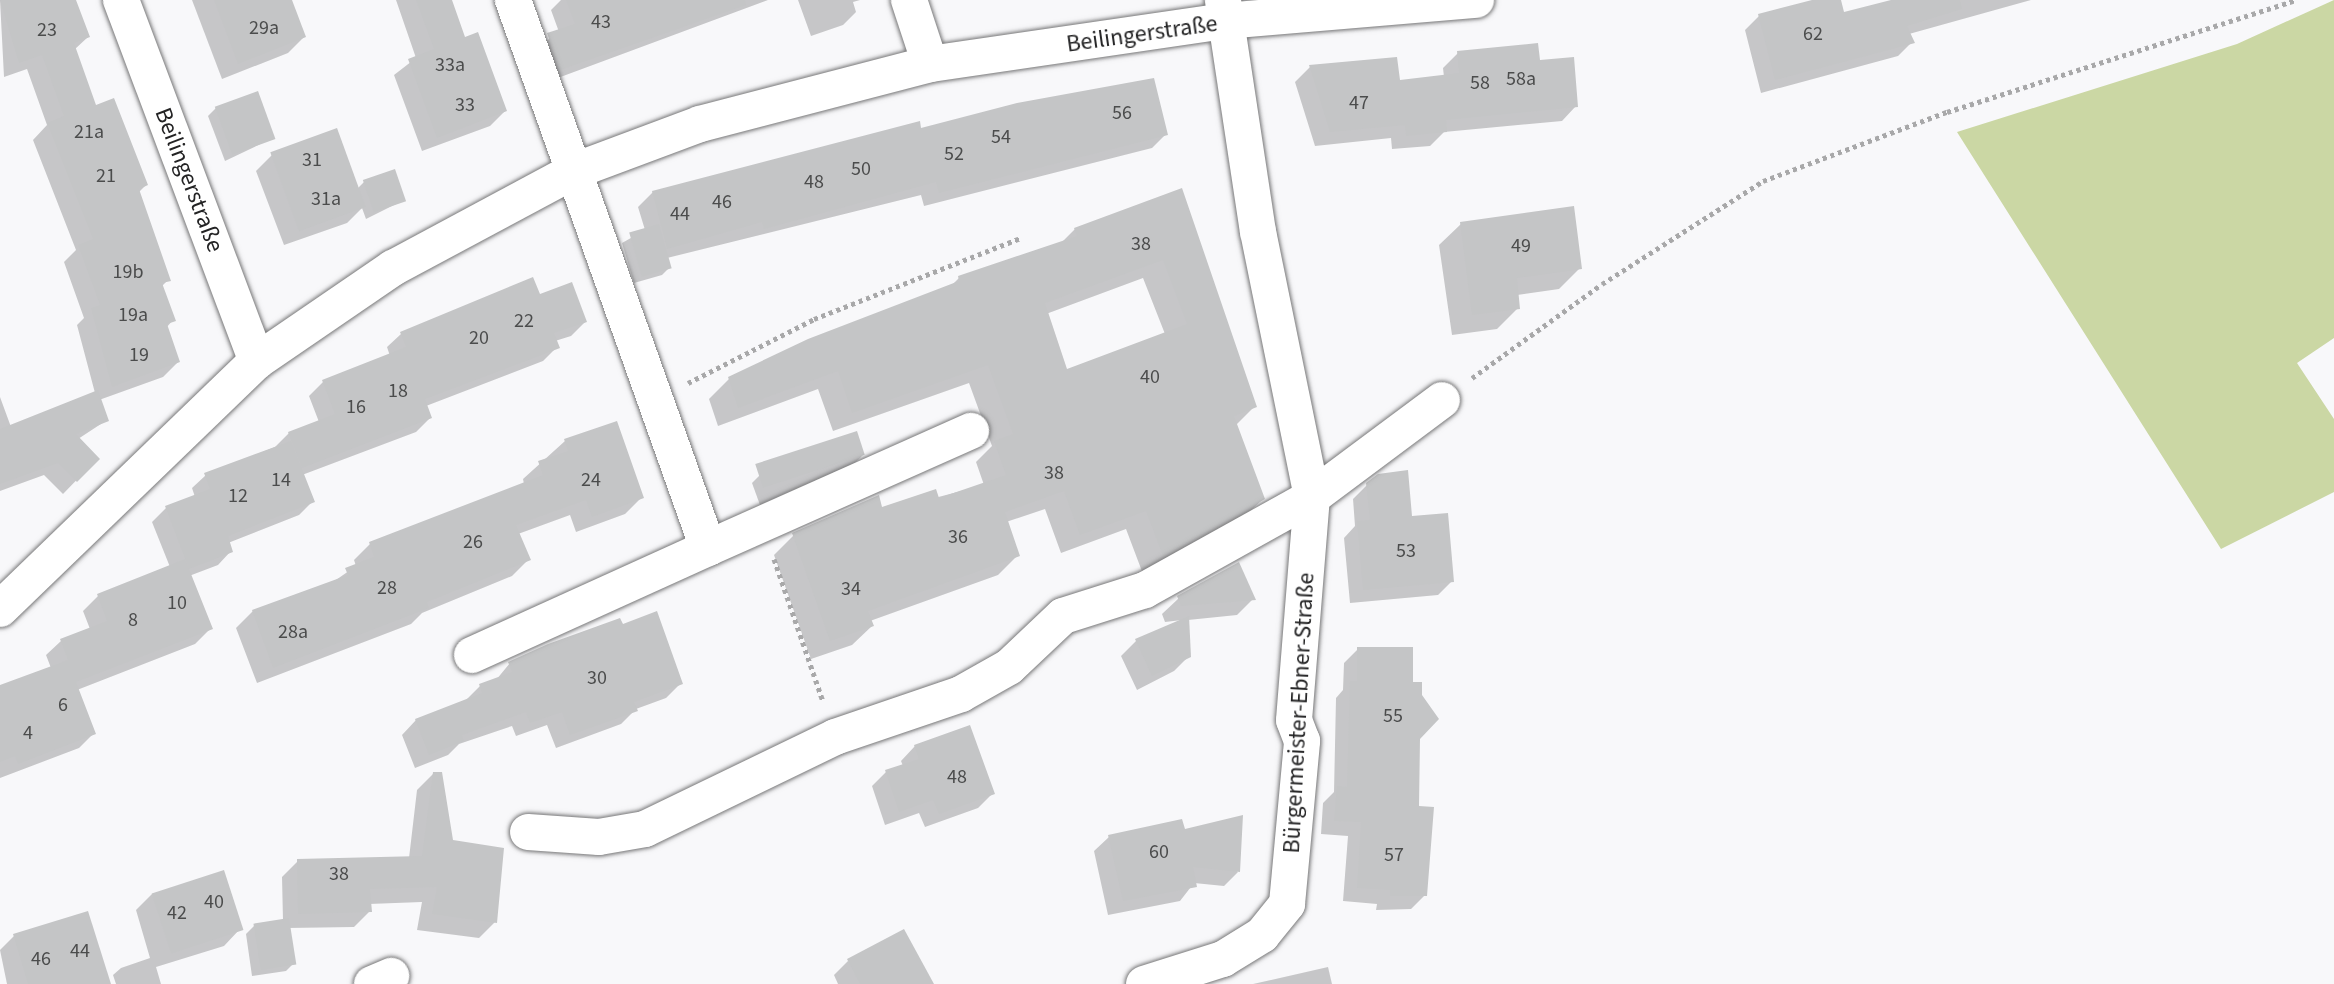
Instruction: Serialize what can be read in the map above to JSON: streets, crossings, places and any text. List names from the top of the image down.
{
  "streets": {
    "street": ["Beilingerstraße", "Bürgermeister-Ebner-Straße"]
  },
  "crossings": [
    ["Beilingerstraße", "Bürgermeister-Ebner-Straße"]
  ],
  "house_numbers": [
    "43",
    "29a",
    "23",
    "62",
    "33a",
    "58a",
    "58",
    "47",
    "33",
    "56",
    "21a",
    "54",
    "52",
    "31",
    "50",
    "21",
    "48",
    "31a",
    "46",
    "44",
    "38",
    "49",
    "19b",
    "19a",
    "22",
    "20",
    "19",
    "40",
    "18",
    "16",
    "38",
    "14",
    "24",
    "12",
    "36",
    "26",
    "53",
    "28",
    "34",
    "10",
    "8",
    "28a",
    "30",
    "6",
    "55",
    "4",
    "48",
    "60",
    "57",
    "38",
    "40",
    "42",
    "44",
    "46"
  ]
}
